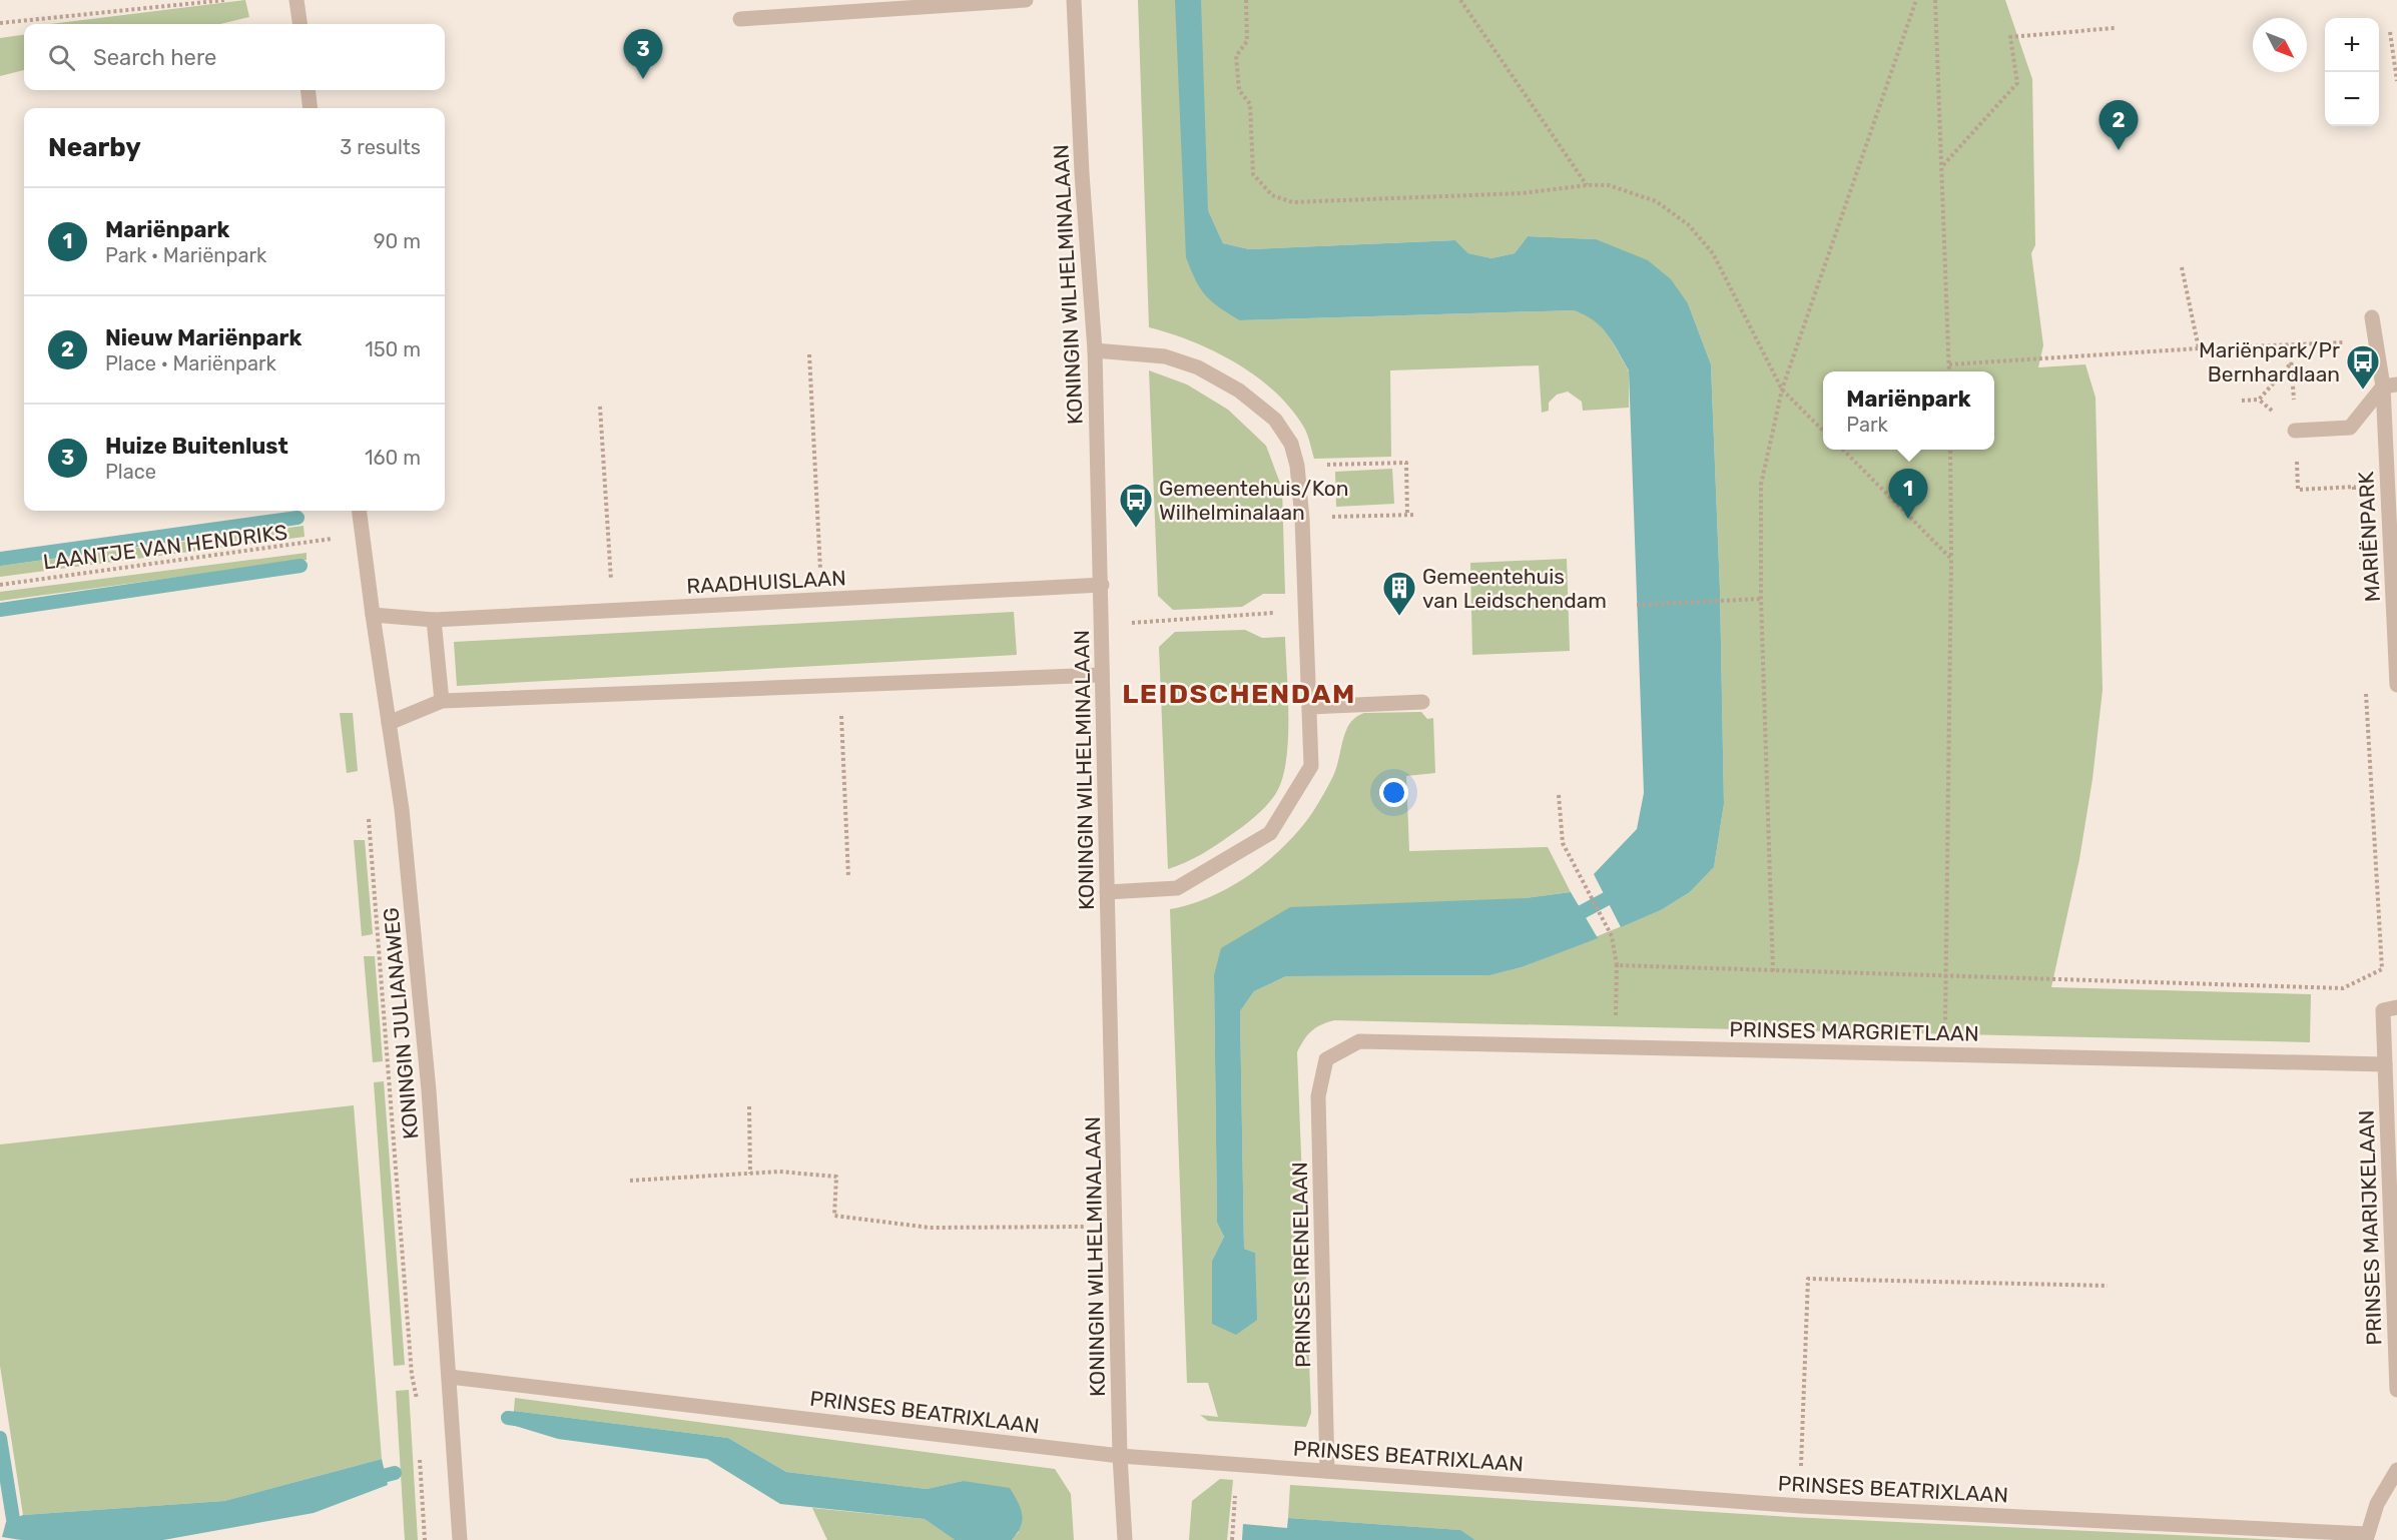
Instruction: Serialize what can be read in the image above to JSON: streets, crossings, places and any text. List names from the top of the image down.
{
  "streets": {
    "street": [
      "KONINGIN WILHELMINALAAN",
      "MARIËNPARK",
      "RAADHUISLAAN",
      "KONINGIN JULIANAWEG",
      "PRINSES MARGRIETLAAN",
      "PRINSES MARIJKELAAN",
      "PRINSES IRENELAAN",
      "PRINSES BEATRIXLAAN"
    ],
    "path": ["LAANTJE VAN HENDRIKS"]
  },
  "crossings": [
    ["KONINGIN WILHELMINALAAN", "RAADHUISLAAN"],
    ["KONINGIN WILHELMINALAAN", "PRINSES BEATRIXLAAN"],
    ["RAADHUISLAAN", "KONINGIN JULIANAWEG"],
    ["KONINGIN JULIANAWEG", "PRINSES BEATRIXLAAN"],
    ["PRINSES MARGRIETLAAN", "PRINSES MARIJKELAAN"],
    ["PRINSES MARGRIETLAAN", "PRINSES IRENELAAN"],
    ["PRINSES IRENELAAN", "PRINSES BEATRIXLAAN"]
  ],
  "districts": ["LEIDSCHENDAM"],
  "places": {
    "bus stop": ["Mariënpark/Pr Bernhardlaan", "Gemeentehuis/Kon Wilhelminalaan"],
    "building": ["Gemeentehuis van Leidschendam"]
  },
  "north": "bottom right",
  "page": {
    "map_buttons": ["+", "−"],
    "search": "Search here",
    "pins": ["3", "2", "1"],
    "heading": ["Nearby", "3 results"],
    "list": [
      {
        "mark": "1",
        "name": "Mariënpark",
        "note": "Park · Mariënpark",
        "value": "90 m"
      },
      {
        "mark": "2",
        "name": "Nieuw Mariënpark",
        "note": "Place · Mariënpark",
        "value": "150 m"
      },
      {
        "mark": "3",
        "name": "Huize Buitenlust",
        "note": "Place",
        "value": "160 m"
      }
    ],
    "popup": ["Mariënpark", "Park"]
  }
}
